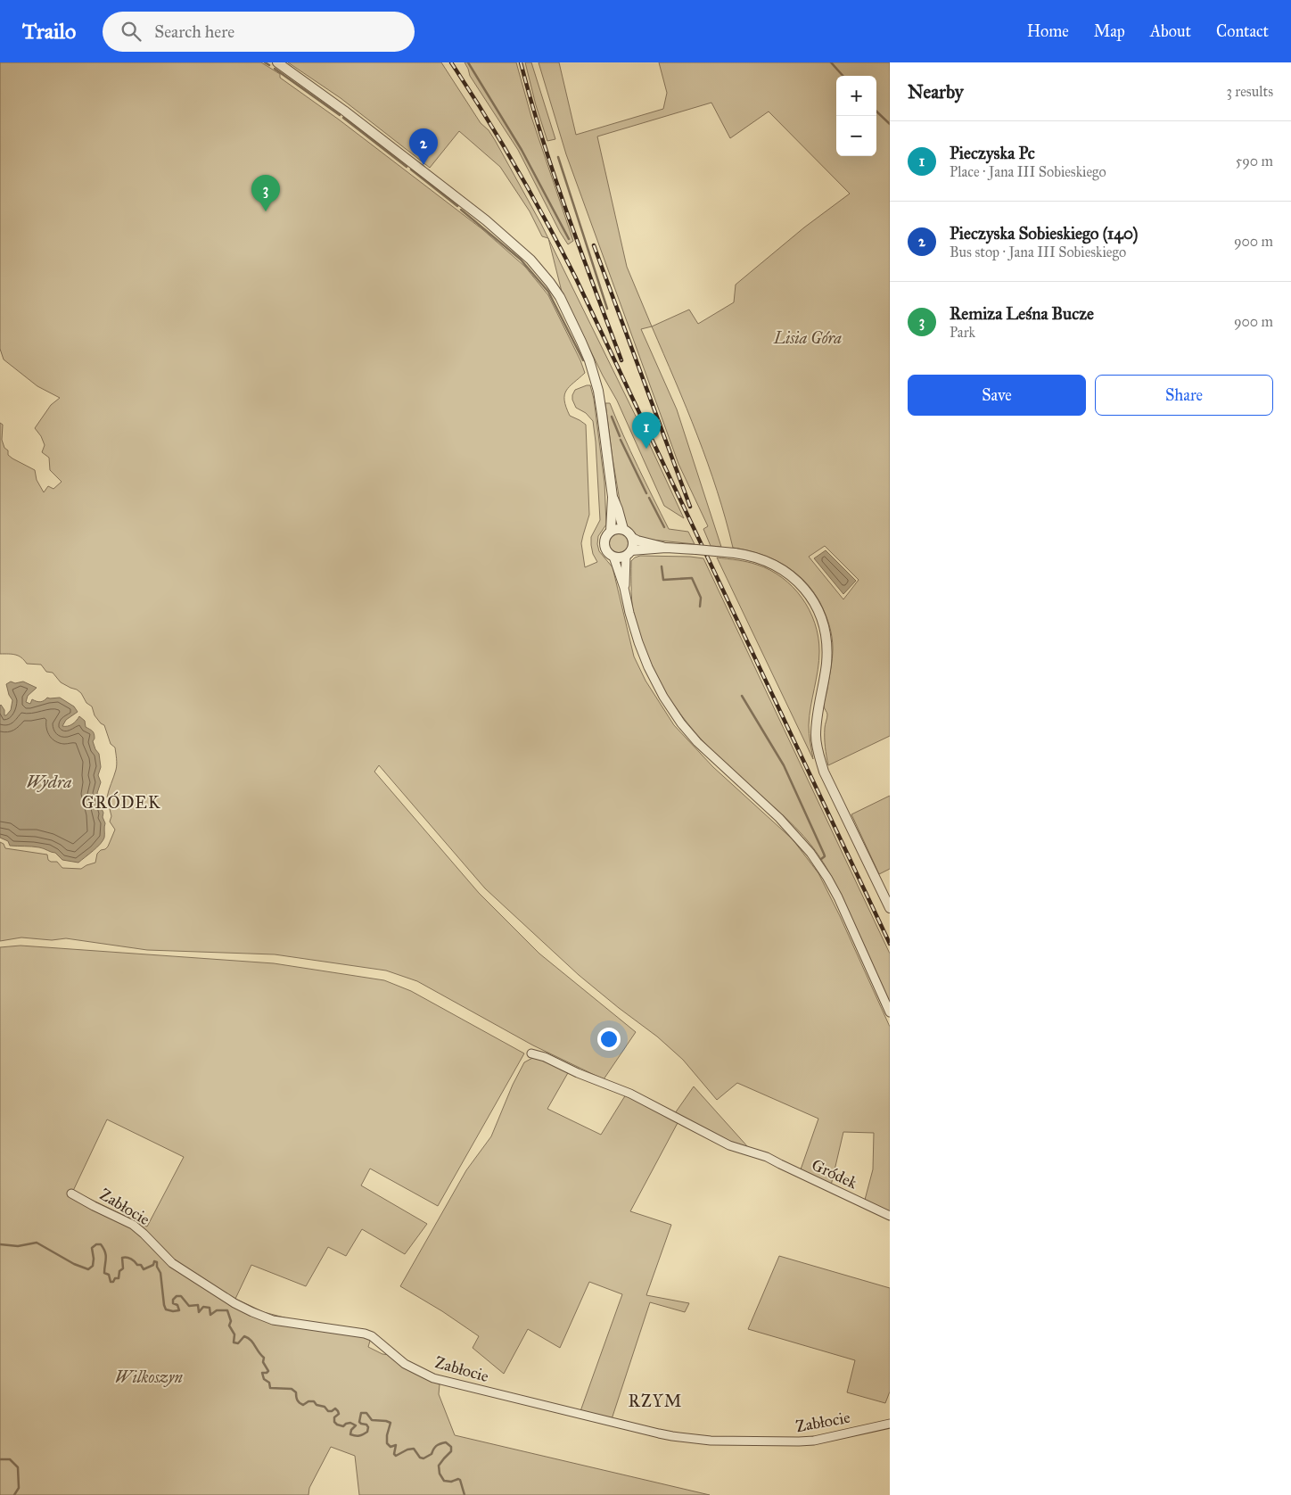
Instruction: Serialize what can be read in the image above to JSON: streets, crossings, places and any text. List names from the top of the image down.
{
  "streets": {
    "street": ["Gródek", "Zabłocie"]
  },
  "districts": ["GRÓDEK", "RZYM"],
  "water": ["Wydra"],
  "parks": ["Lisia Góra", "Wilkoszyn"],
  "page": {
    "header": "Trailo",
    "search": "Search here",
    "nav": [
      "Home",
      "Map",
      "About",
      "Contact"
    ],
    "heading": ["Nearby", "3 results"],
    "map_buttons": ["+", "−"],
    "list": [
      {
        "mark": "1",
        "name": "Pieczyska Pc",
        "note": "Place · Jana III Sobieskiego",
        "value": "590 m"
      },
      {
        "mark": "2",
        "name": "Pieczyska Sobieskiego (140)",
        "note": "Bus stop · Jana III Sobieskiego",
        "value": "900 m"
      },
      {
        "mark": "3",
        "name": "Remiza Leśna Bucze",
        "note": "Park",
        "value": "900 m"
      }
    ],
    "pins": ["2", "3", "1"],
    "buttons": ["Save", "Share"]
  }
}
